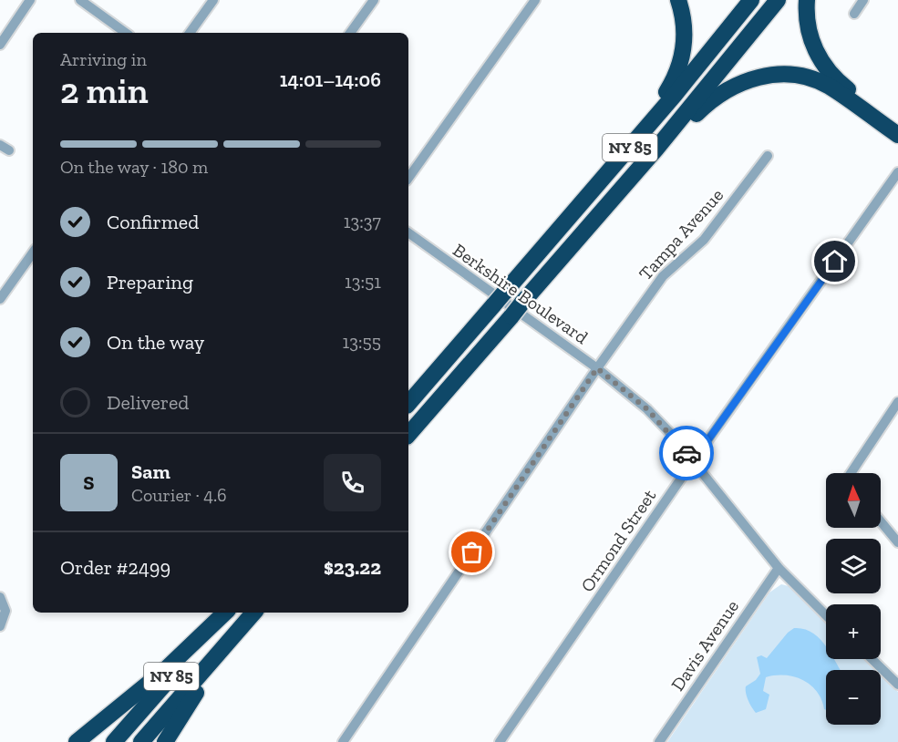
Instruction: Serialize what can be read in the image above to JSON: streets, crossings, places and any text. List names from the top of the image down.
{
  "streets": {
    "highway": ["NY 85"],
    "street": [
      "Tampa Avenue",
      "Berkshire Boulevard",
      "Ormond Street",
      "Davis Avenue"
    ]
  },
  "crossings": [
    ["Tampa Avenue", "Berkshire Boulevard"],
    ["Berkshire Boulevard", "Ormond Street"],
    ["Berkshire Boulevard", "Davis Avenue"]
  ],
  "north": "top",
  "page": {
    "heading": ["2 min", "Arriving in", "14:01–14:06"],
    "panel": [
      "Sam",
      "Courier · 4.6",
      "Order #2499",
      "$23.22"
    ],
    "bar": "On the way · 180 m",
    "list": [
      ["Confirmed", "13:37"],
      ["Preparing", "13:51"],
      ["On the way", "13:55"],
      "Delivered"
    ],
    "round": "S",
    "map_buttons": ["+", "−"]
  }
}
